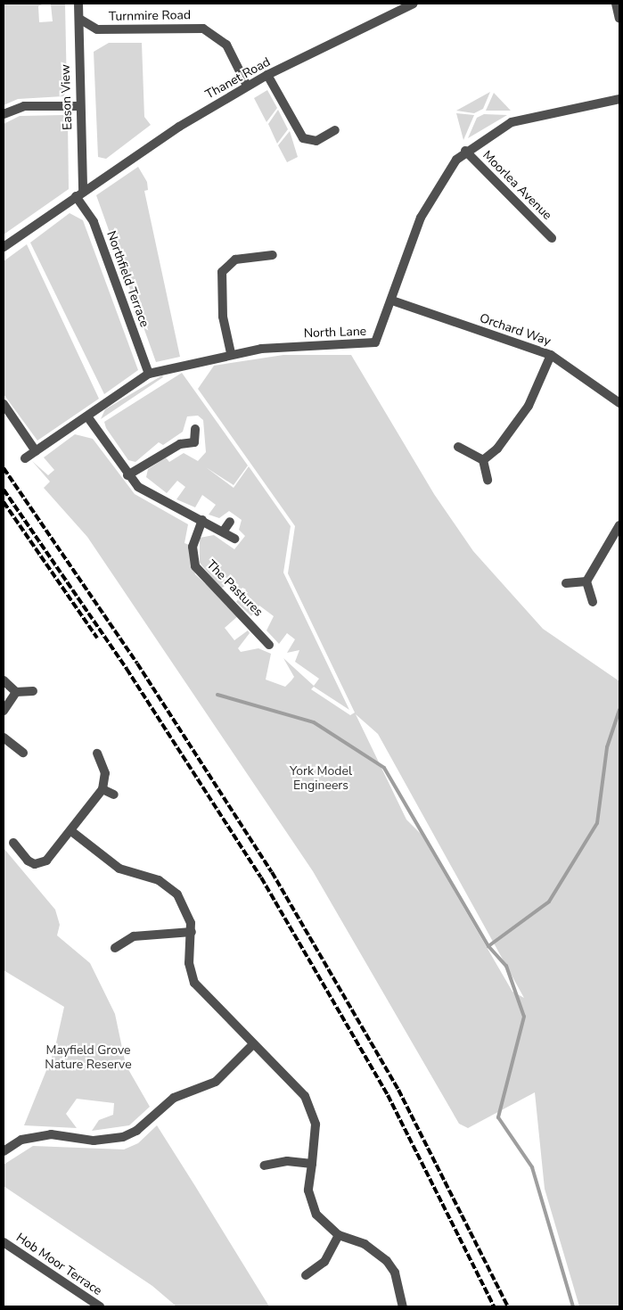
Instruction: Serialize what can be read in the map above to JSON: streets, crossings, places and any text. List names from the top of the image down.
{
  "streets": {
    "street": [
      "Turnmire Road",
      "Thanet Road",
      "Eason View",
      "Moorlea Avenue",
      "Northfield Terrace",
      "Orchard Way",
      "North Lane",
      "The Pastures",
      "Hob Moor Terrace"
    ]
  },
  "crossings": [
    ["Turnmire Road", "Thanet Road"],
    ["Turnmire Road", "Eason View"],
    ["Thanet Road", "Eason View"],
    ["Thanet Road", "Northfield Terrace"],
    ["Eason View", "Northfield Terrace"],
    ["Moorlea Avenue", "North Lane"],
    ["Northfield Terrace", "North Lane"],
    ["Orchard Way", "North Lane"]
  ],
  "parks": ["York Model Engineers", "Mayfield Grove Nature Reserve"]
}
